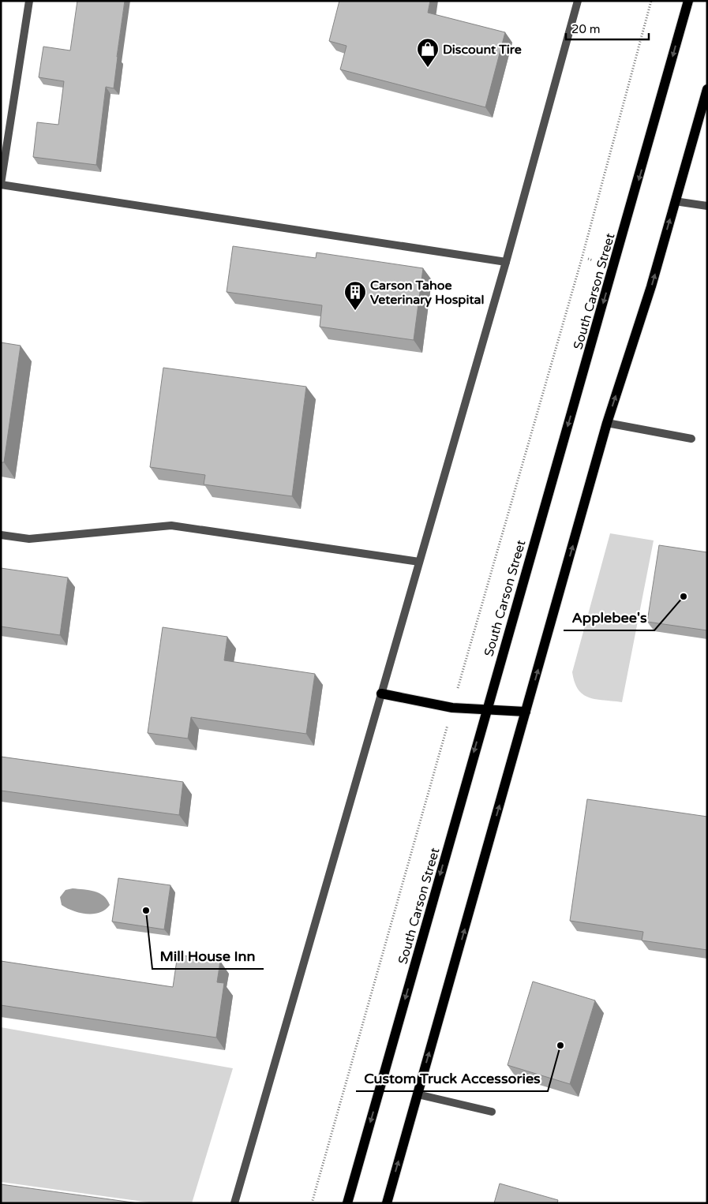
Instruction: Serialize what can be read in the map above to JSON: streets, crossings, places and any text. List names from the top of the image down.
{
  "streets": {
    "main road": ["South Carson Street"]
  },
  "places": {
    "shop": ["Discount Tire"],
    "building": ["Carson Tahoe Veterinary Hospital"],
    "other": ["Applebee's", "Mill House Inn", "Custom Truck Accessories"]
  },
  "scale_bar": "20 m"
}
